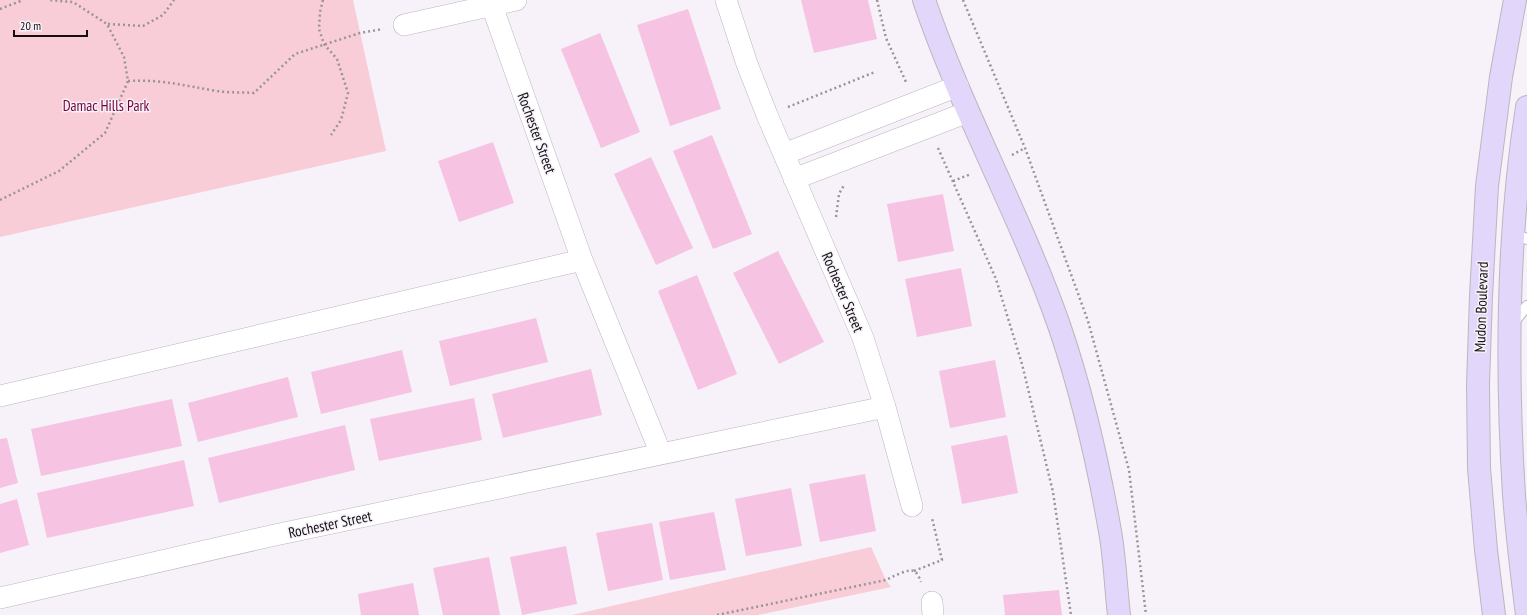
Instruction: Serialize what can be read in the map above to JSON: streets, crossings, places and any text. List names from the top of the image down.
{
  "streets": {
    "street": ["Rochester Street", "Mudon Boulevard"]
  },
  "parks": ["Damac Hills Park"],
  "scale_bar": "20 m"
}
